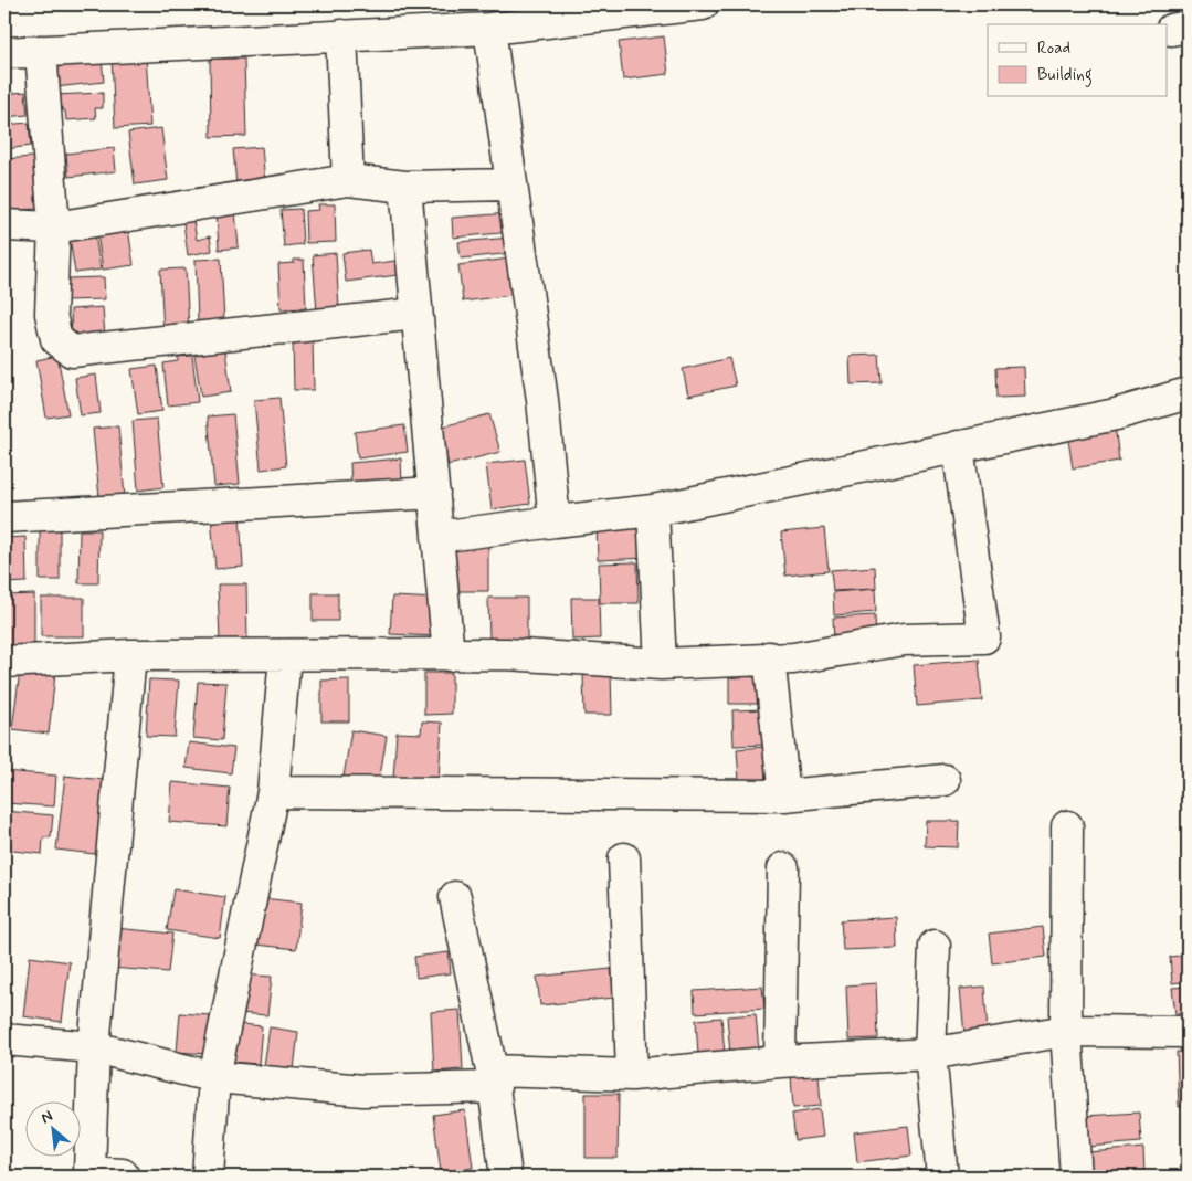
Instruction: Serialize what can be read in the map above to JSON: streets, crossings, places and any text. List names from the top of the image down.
{
  "legend": ["Road", "Building"],
  "north": "top left"
}
